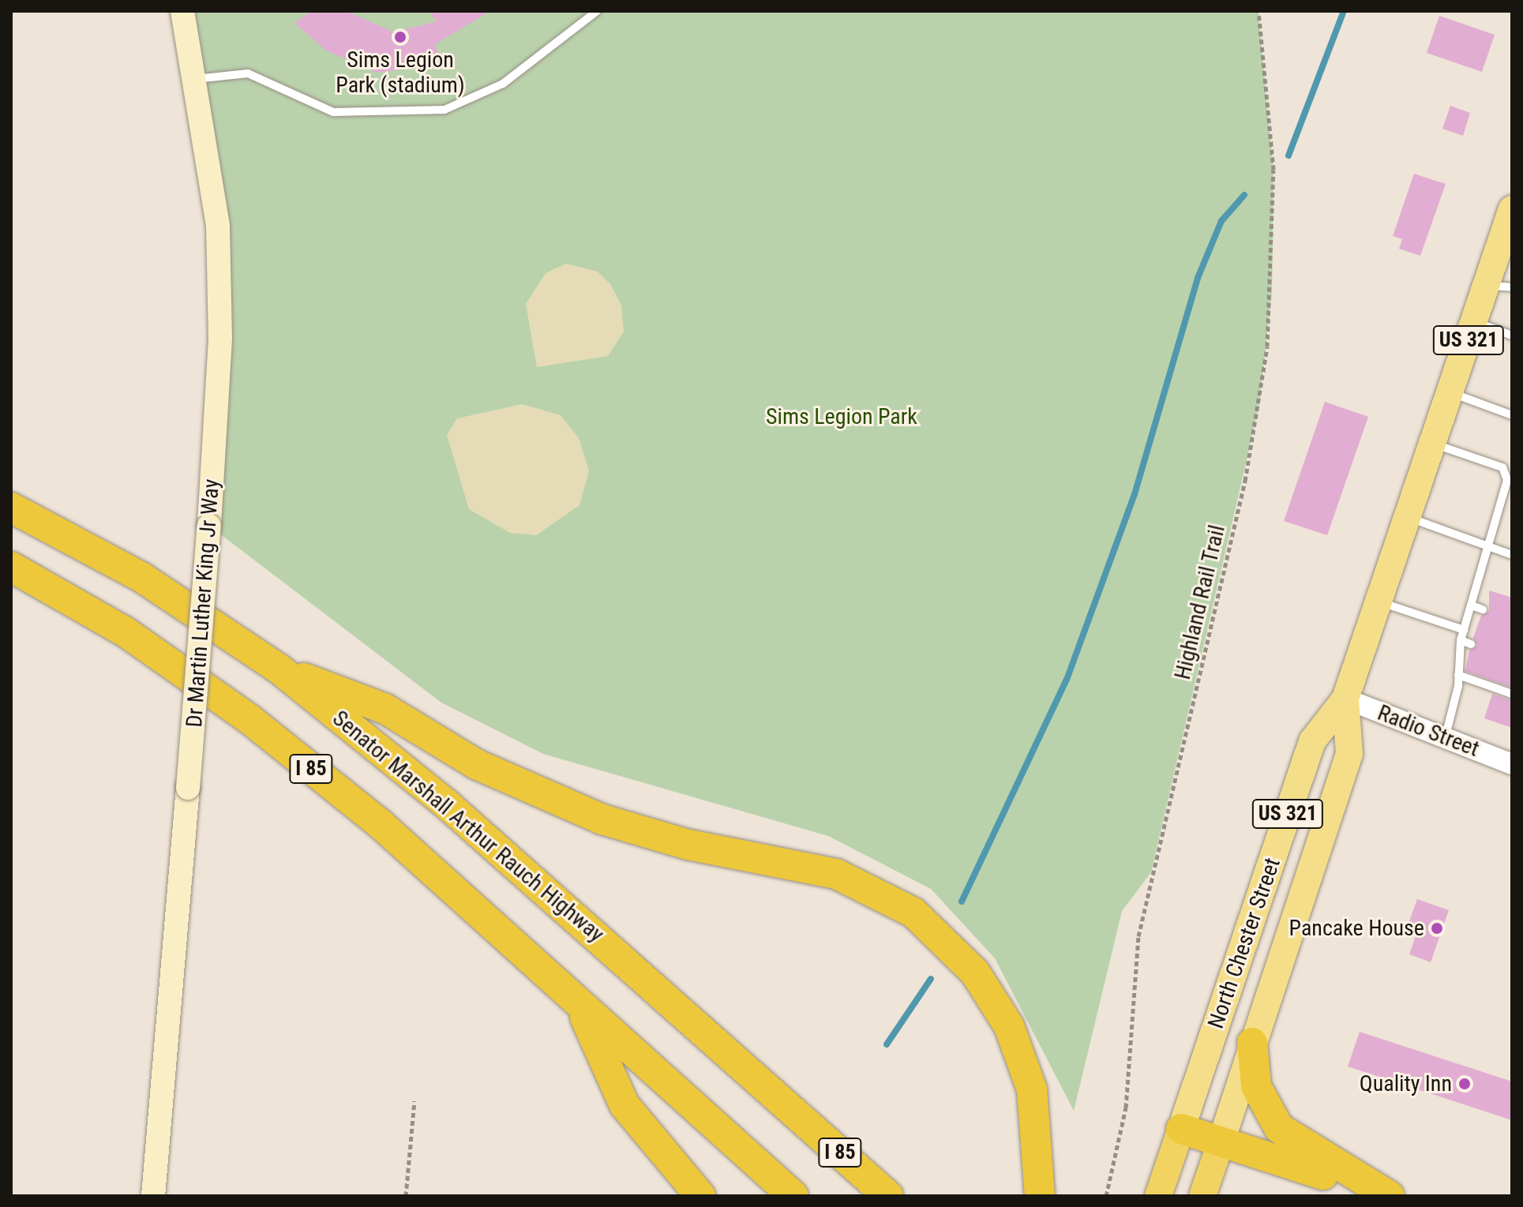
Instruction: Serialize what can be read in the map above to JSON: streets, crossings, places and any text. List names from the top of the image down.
{
  "streets": {
    "highway": [
      "US 321",
      "I 85",
      "Senator Marshall Arthur Rauch Highway",
      "North Chester Street"
    ],
    "main road": ["Dr Martin Luther King Jr Way"],
    "street": ["Radio Street"],
    "path": ["Highland Rail Trail"]
  },
  "crossings": [
    ["Radio Street", "North Chester Street"]
  ],
  "parks": ["Sims Legion Park"],
  "places": ["Sims Legion Park (stadium)", "Pancake House", "Quality Inn"]
}
